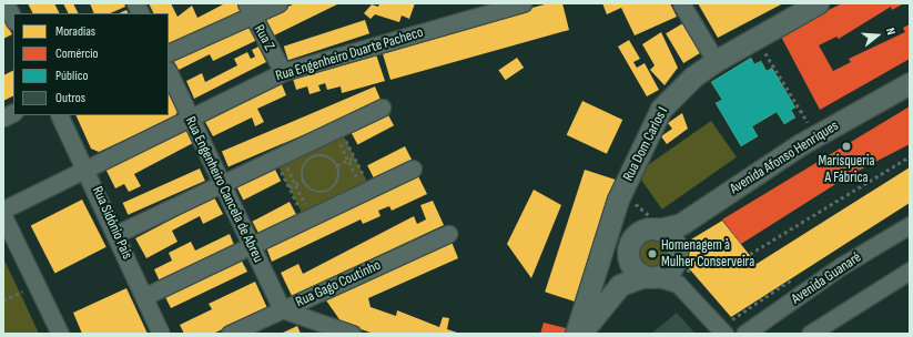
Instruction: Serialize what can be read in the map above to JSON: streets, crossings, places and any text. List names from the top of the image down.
{
  "streets": {
    "street": [
      "Rua Z",
      "Rua Engenheiro Duarte Pacheco",
      "Rua Dom Carlos I",
      "Avenida Afonso Henriques",
      "Rua Engenheiro Cancela de Abreu",
      "Rua Sidónio Pais",
      "Avenida Guanaré",
      "Rua Gago Coutinho"
    ]
  },
  "crossings": [
    ["Rua Z", "Rua Engenheiro Duarte Pacheco"],
    ["Rua Engenheiro Duarte Pacheco", "Rua Engenheiro Cancela de Abreu"],
    ["Rua Engenheiro Duarte Pacheco", "Rua Sidónio Pais"],
    ["Rua Engenheiro Cancela de Abreu", "Rua Gago Coutinho"]
  ],
  "places": ["Marisqueria A Fábrica", "Homenagem à Mulher Conserveira"],
  "legend": [
    "Moradias",
    "Comércio",
    "Público",
    "Outros"
  ],
  "north": "right"
}
